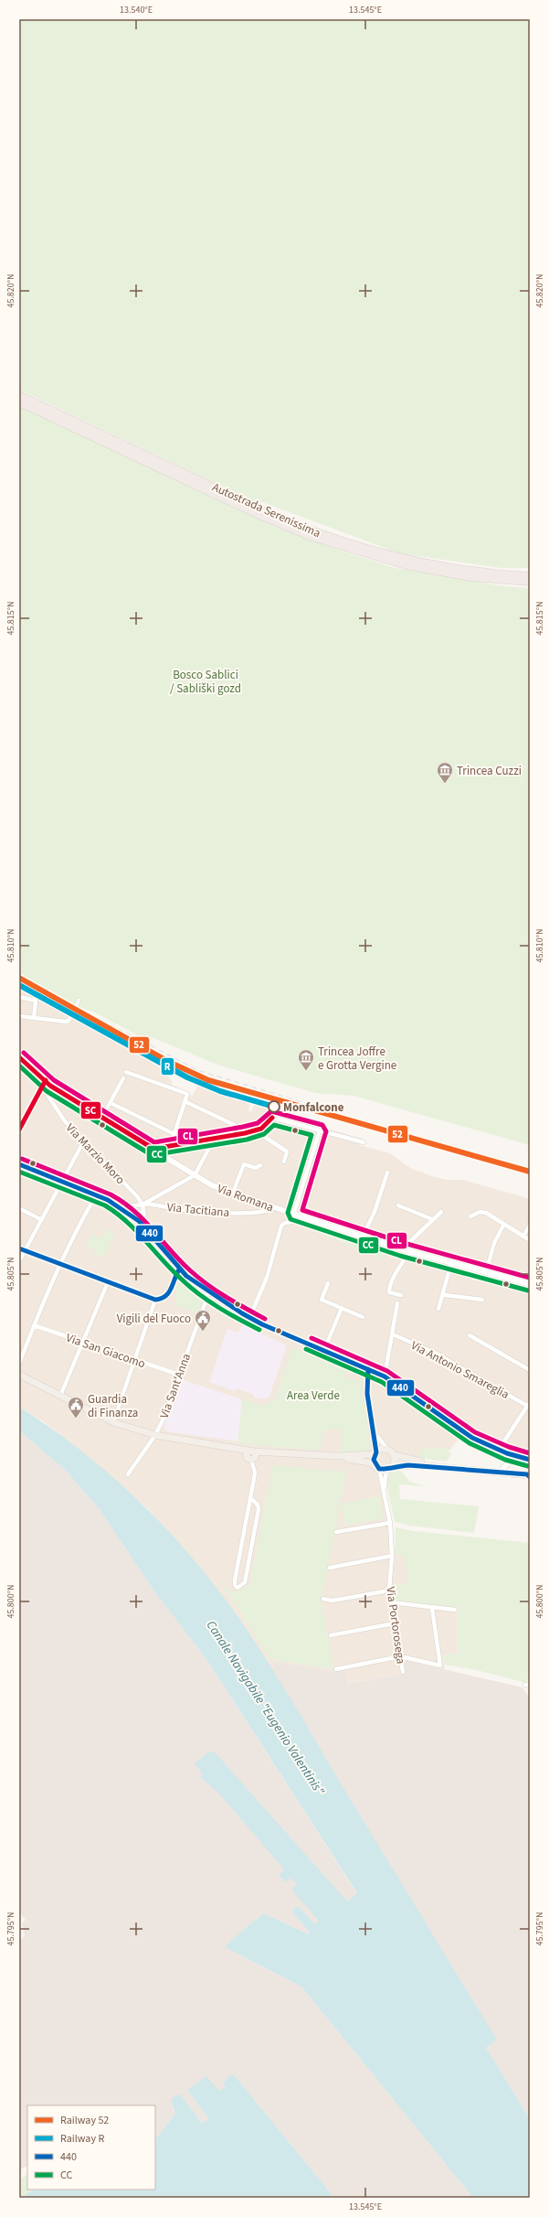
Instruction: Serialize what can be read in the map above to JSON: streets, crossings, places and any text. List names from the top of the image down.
{
  "streets": {
    "highway": ["Autostrada Serenissima"],
    "street": [
      "Via Marzio Moro",
      "Via Romana",
      "Via Tacitiana",
      "Via San Giacomo",
      "Via Antonio Smareglia",
      "Via Sant'Anna",
      "Via Portorosega"
    ]
  },
  "crossings": [
    ["Via Marzio Moro", "Via Tacitiana"],
    ["Via Romana", "Via Tacitiana"],
    ["Via San Giacomo", "Via Sant'Anna"]
  ],
  "water": ["Canale Navigabile \"Eugenio Valentinis\""],
  "parks": ["Bosco Sablici / Sabliški gozd", "Area Verde"],
  "places": {
    "museum": ["Trincea Cuzzi", "Trincea Joffre e Grotta Vergine"],
    "other": ["Monfalcone"],
    "public building": ["Vigili del Fuoco", "Guardia di Finanza"]
  },
  "lines": [
    "rail line 52",
    "rail line R",
    "transit line CL",
    "transit line SC",
    "transit line CC",
    "transit line 440"
  ],
  "legend": [
    "Railway 52",
    "Railway R",
    "440",
    "CC"
  ],
  "coordinates": [
    "13.540°E",
    "13.545°E",
    "45.820°N",
    "45.815°N",
    "45.810°N",
    "45.805°N",
    "45.800°N",
    "45.795°N"
  ]
}
